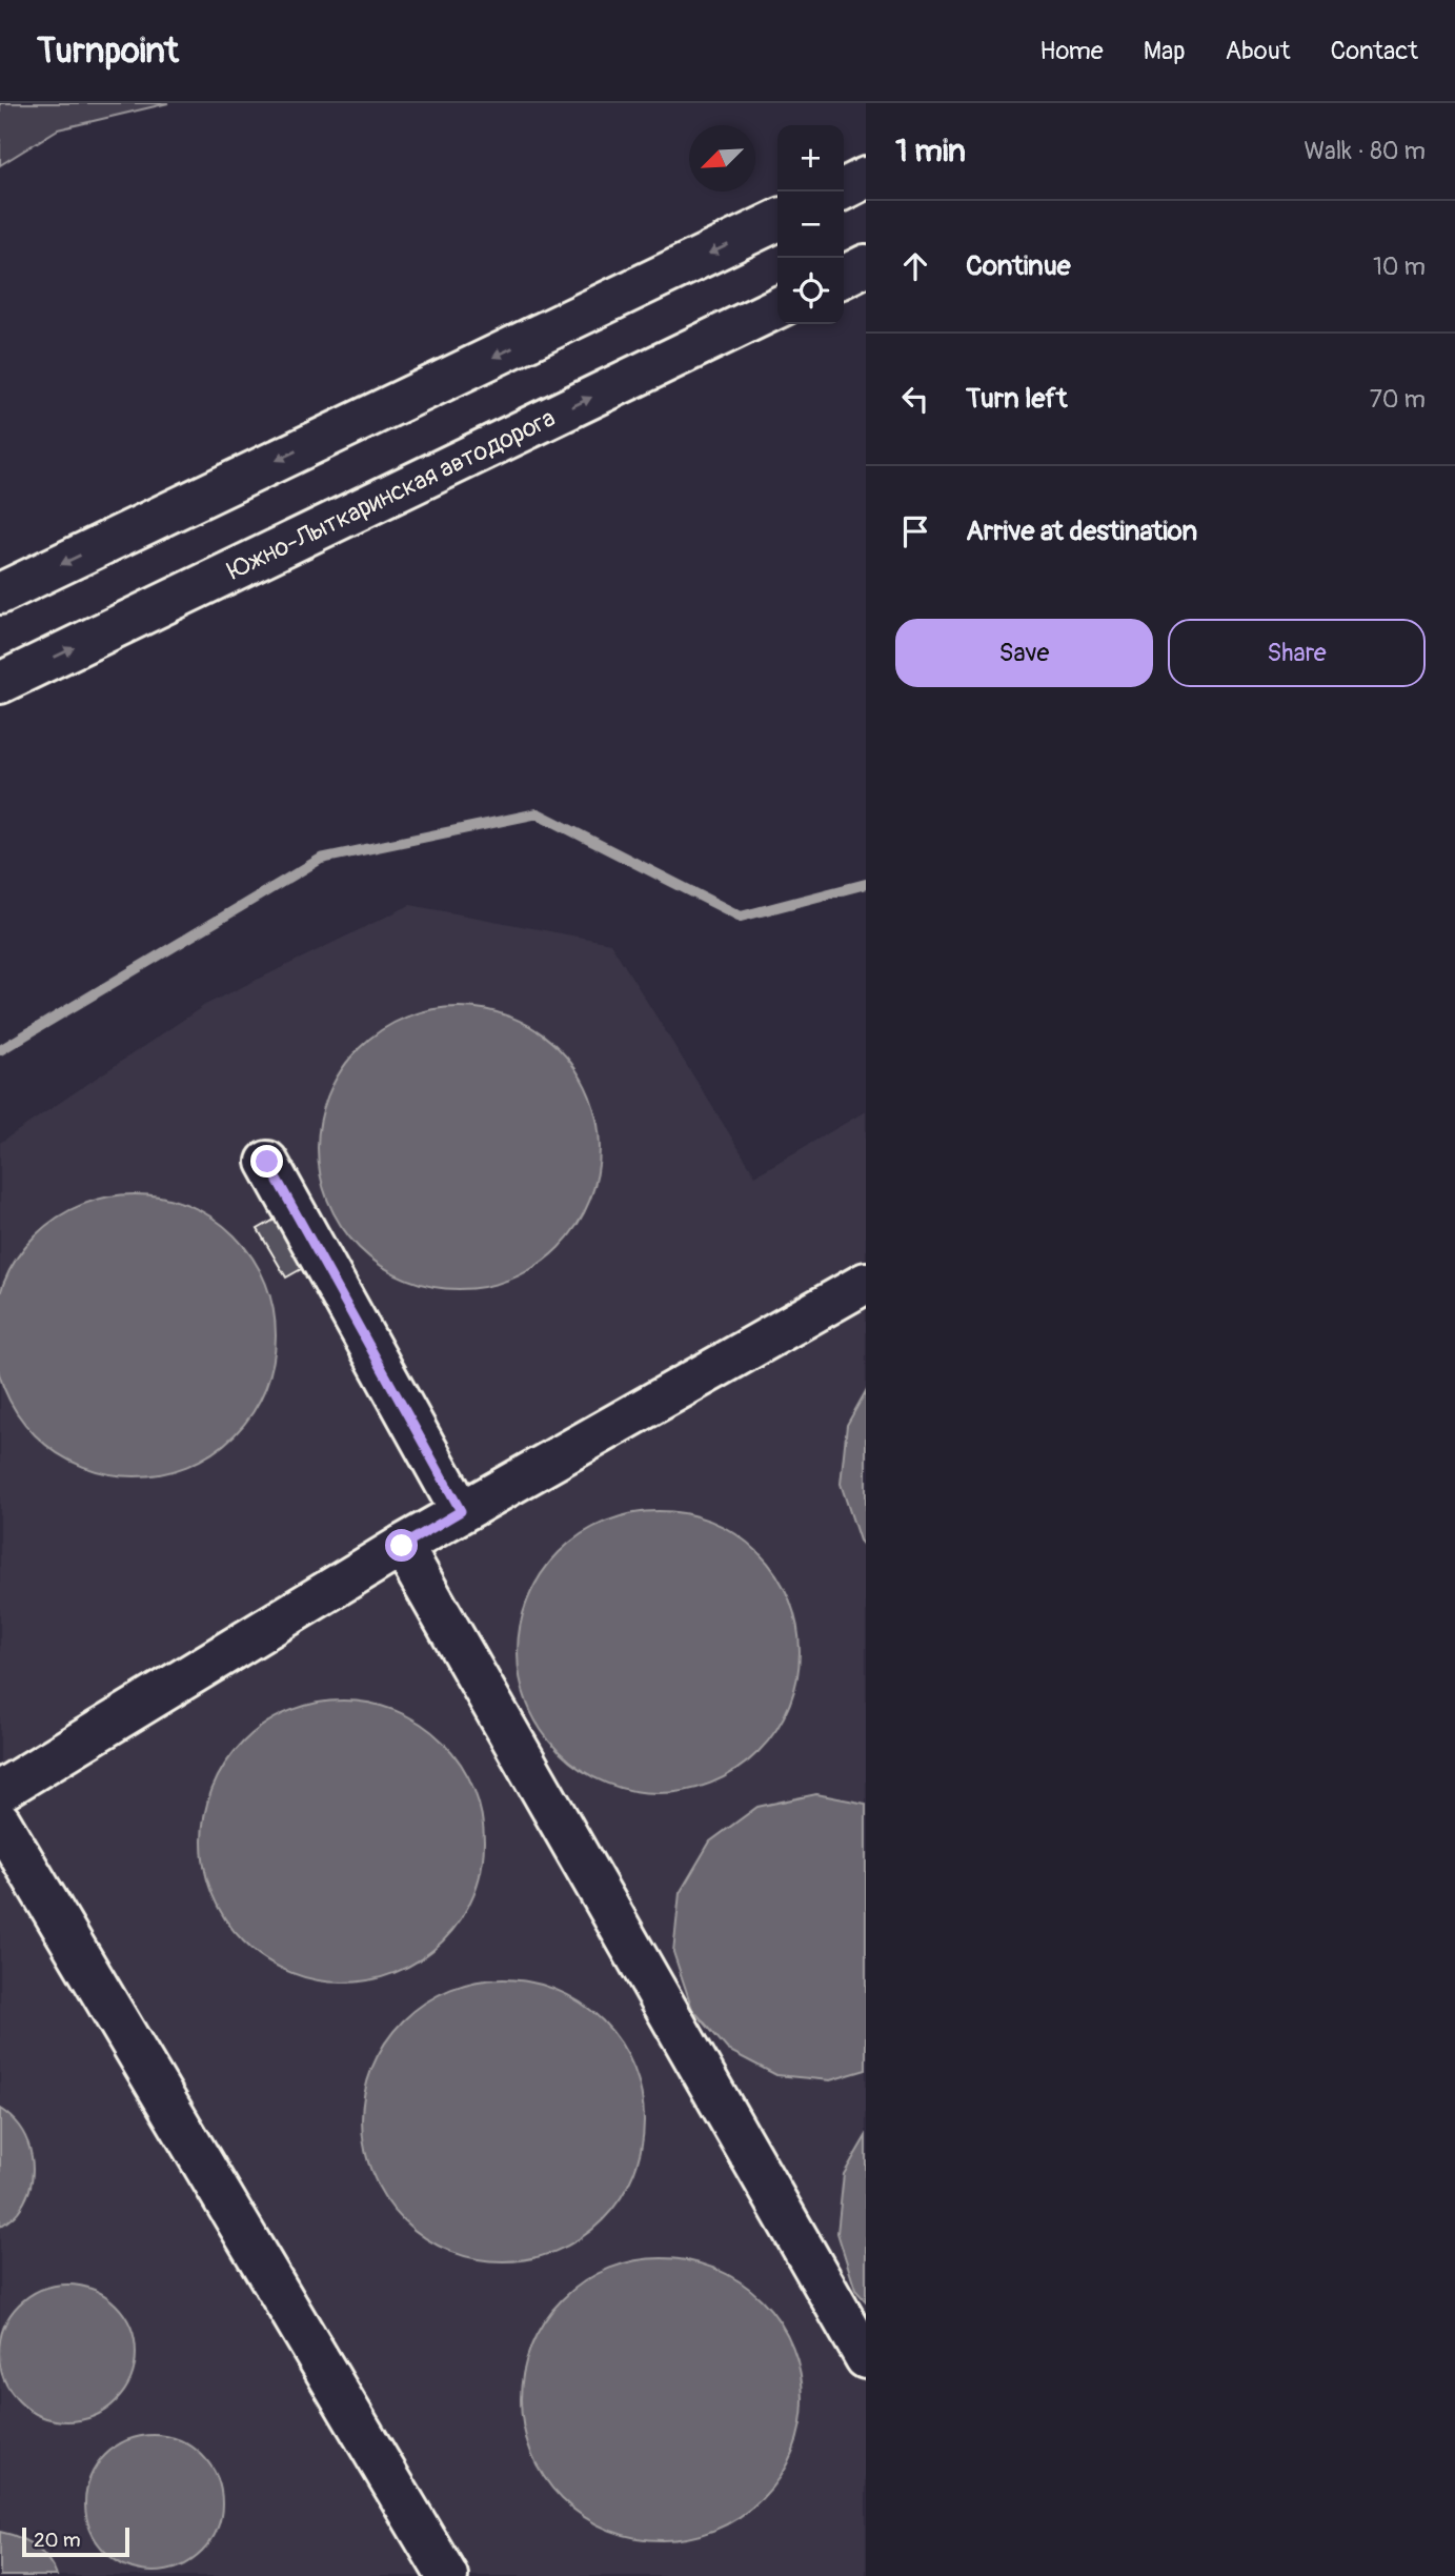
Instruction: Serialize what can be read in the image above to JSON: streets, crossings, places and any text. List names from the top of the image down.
{
  "streets": {
    "main road": ["Южно-Лыткаринская автодорога"]
  },
  "scale_bar": "20 m",
  "north": "bottom left",
  "page": {
    "header": "Turnpoint",
    "nav": [
      "Home",
      "Map",
      "About",
      "Contact"
    ],
    "heading": ["1 min", "Walk · 80 m"],
    "map_buttons": ["+", "−"],
    "list": [
      ["Continue", "10 m"],
      ["Turn left", "70 m"],
      "Arrive at destination"
    ],
    "buttons": ["Save", "Share"],
    "scale": "20 m"
  }
}
